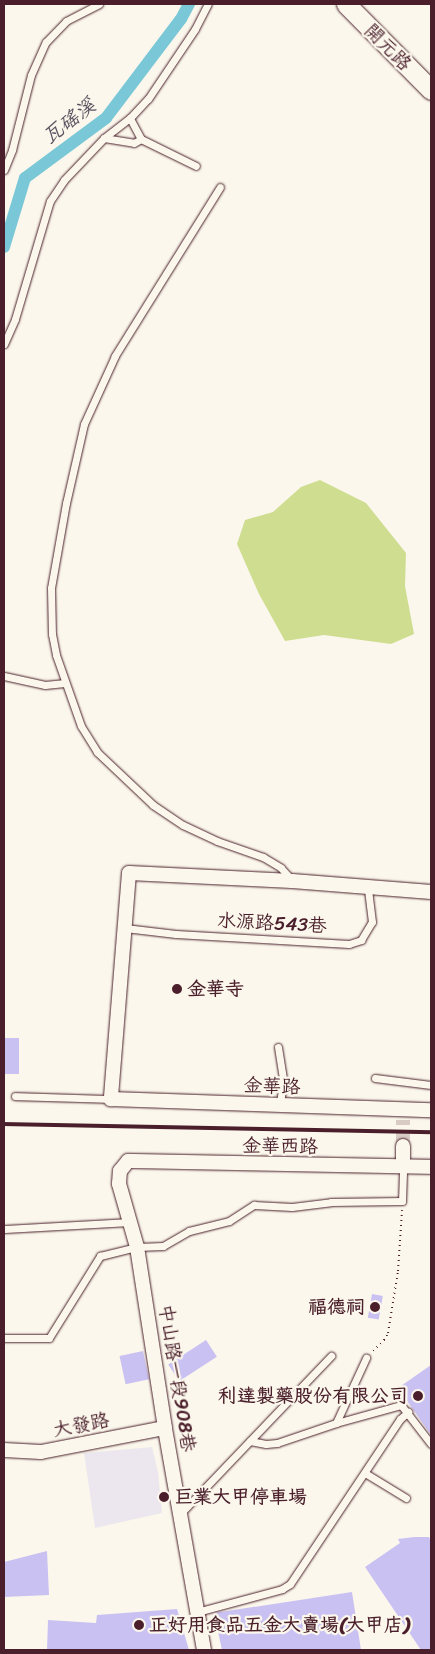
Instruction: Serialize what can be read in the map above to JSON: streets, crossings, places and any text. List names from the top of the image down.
{
  "streets": {
    "street": [
      "開元路",
      "金華路",
      "金華西路",
      "中山路一段908巷",
      "大發路"
    ],
    "lane": ["水源路543巷"]
  },
  "crossings": [
    ["金華西路", "中山路一段908巷"],
    ["中山路一段908巷", "大發路"]
  ],
  "water": ["瓦磘溪"],
  "places": [
    "金華寺",
    "福德祠",
    "利達製藥股份有限公司",
    "巨業大甲停車場",
    "正好用食品五金大賣場(大甲店)"
  ]
}
